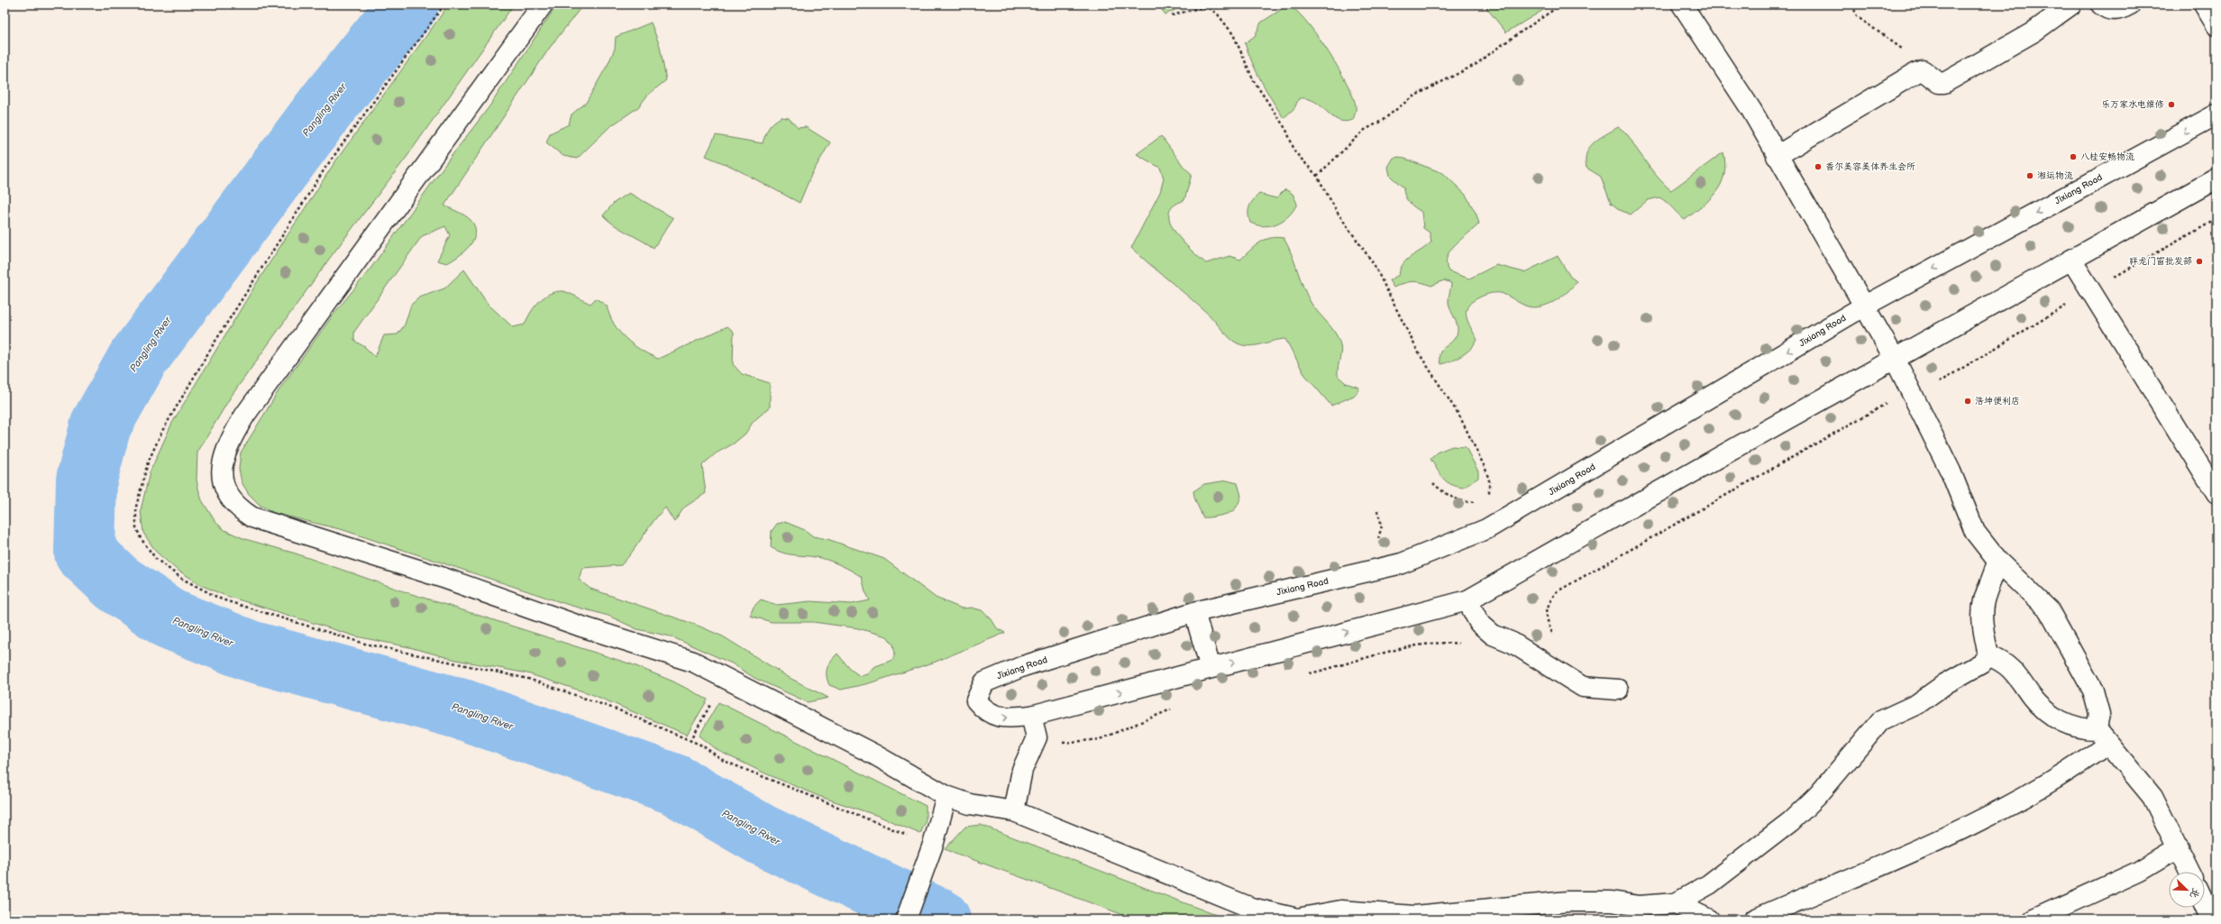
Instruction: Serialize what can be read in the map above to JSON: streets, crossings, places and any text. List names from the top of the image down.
{
  "streets": {
    "street": ["Jixiang Road"]
  },
  "water": ["Pangling River"],
  "places": [
    "乐万家水电维修",
    "八桂安畅物流",
    "香尔美容美体养生会所",
    "湘运物流",
    "祥龙门窗批发部",
    "浩坤便利店"
  ],
  "north": "bottom right"
}
